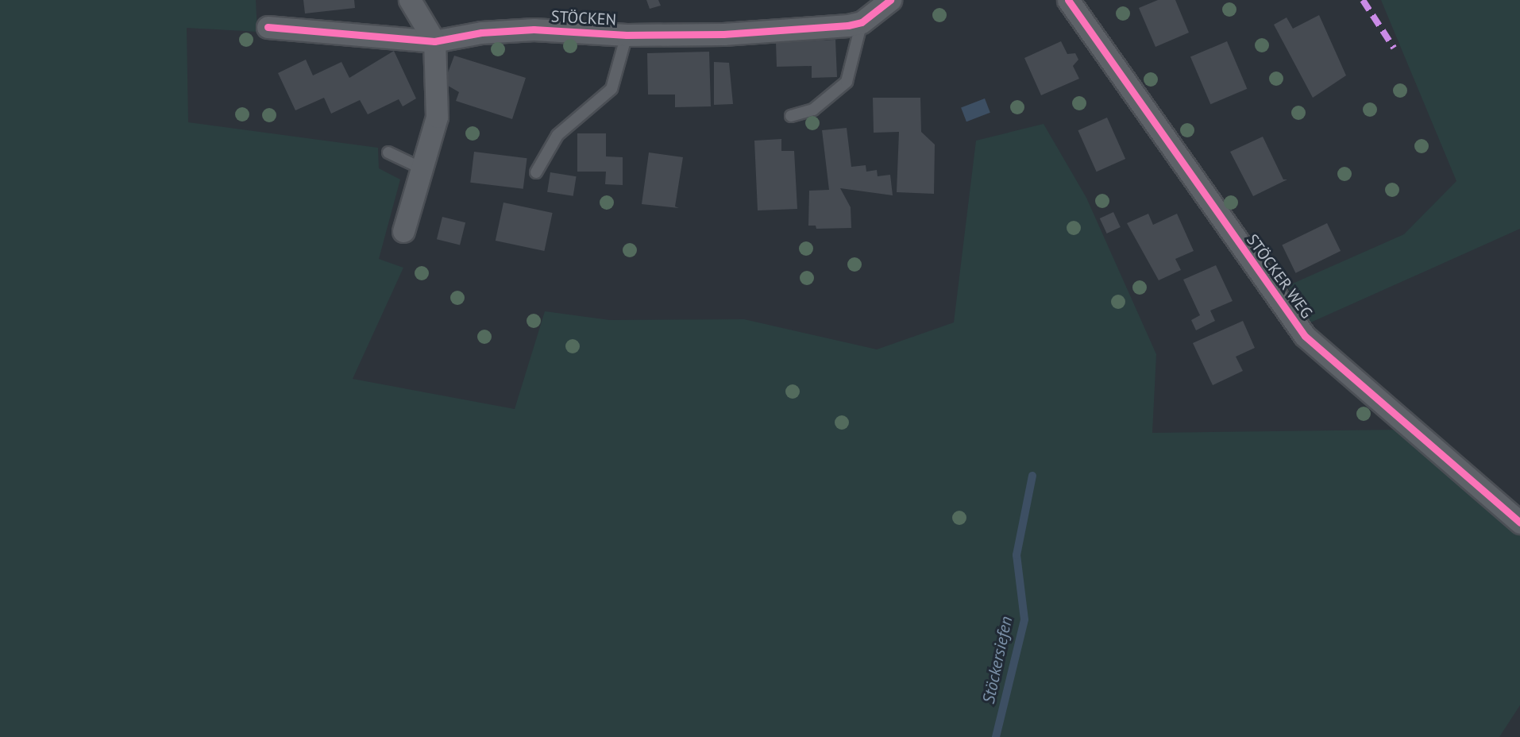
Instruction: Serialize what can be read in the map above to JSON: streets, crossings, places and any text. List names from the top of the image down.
{
  "streets": {
    "street": ["STÖCKEN", "STÖCKER WEG"]
  },
  "water": ["Stöckersiefen"]
}
